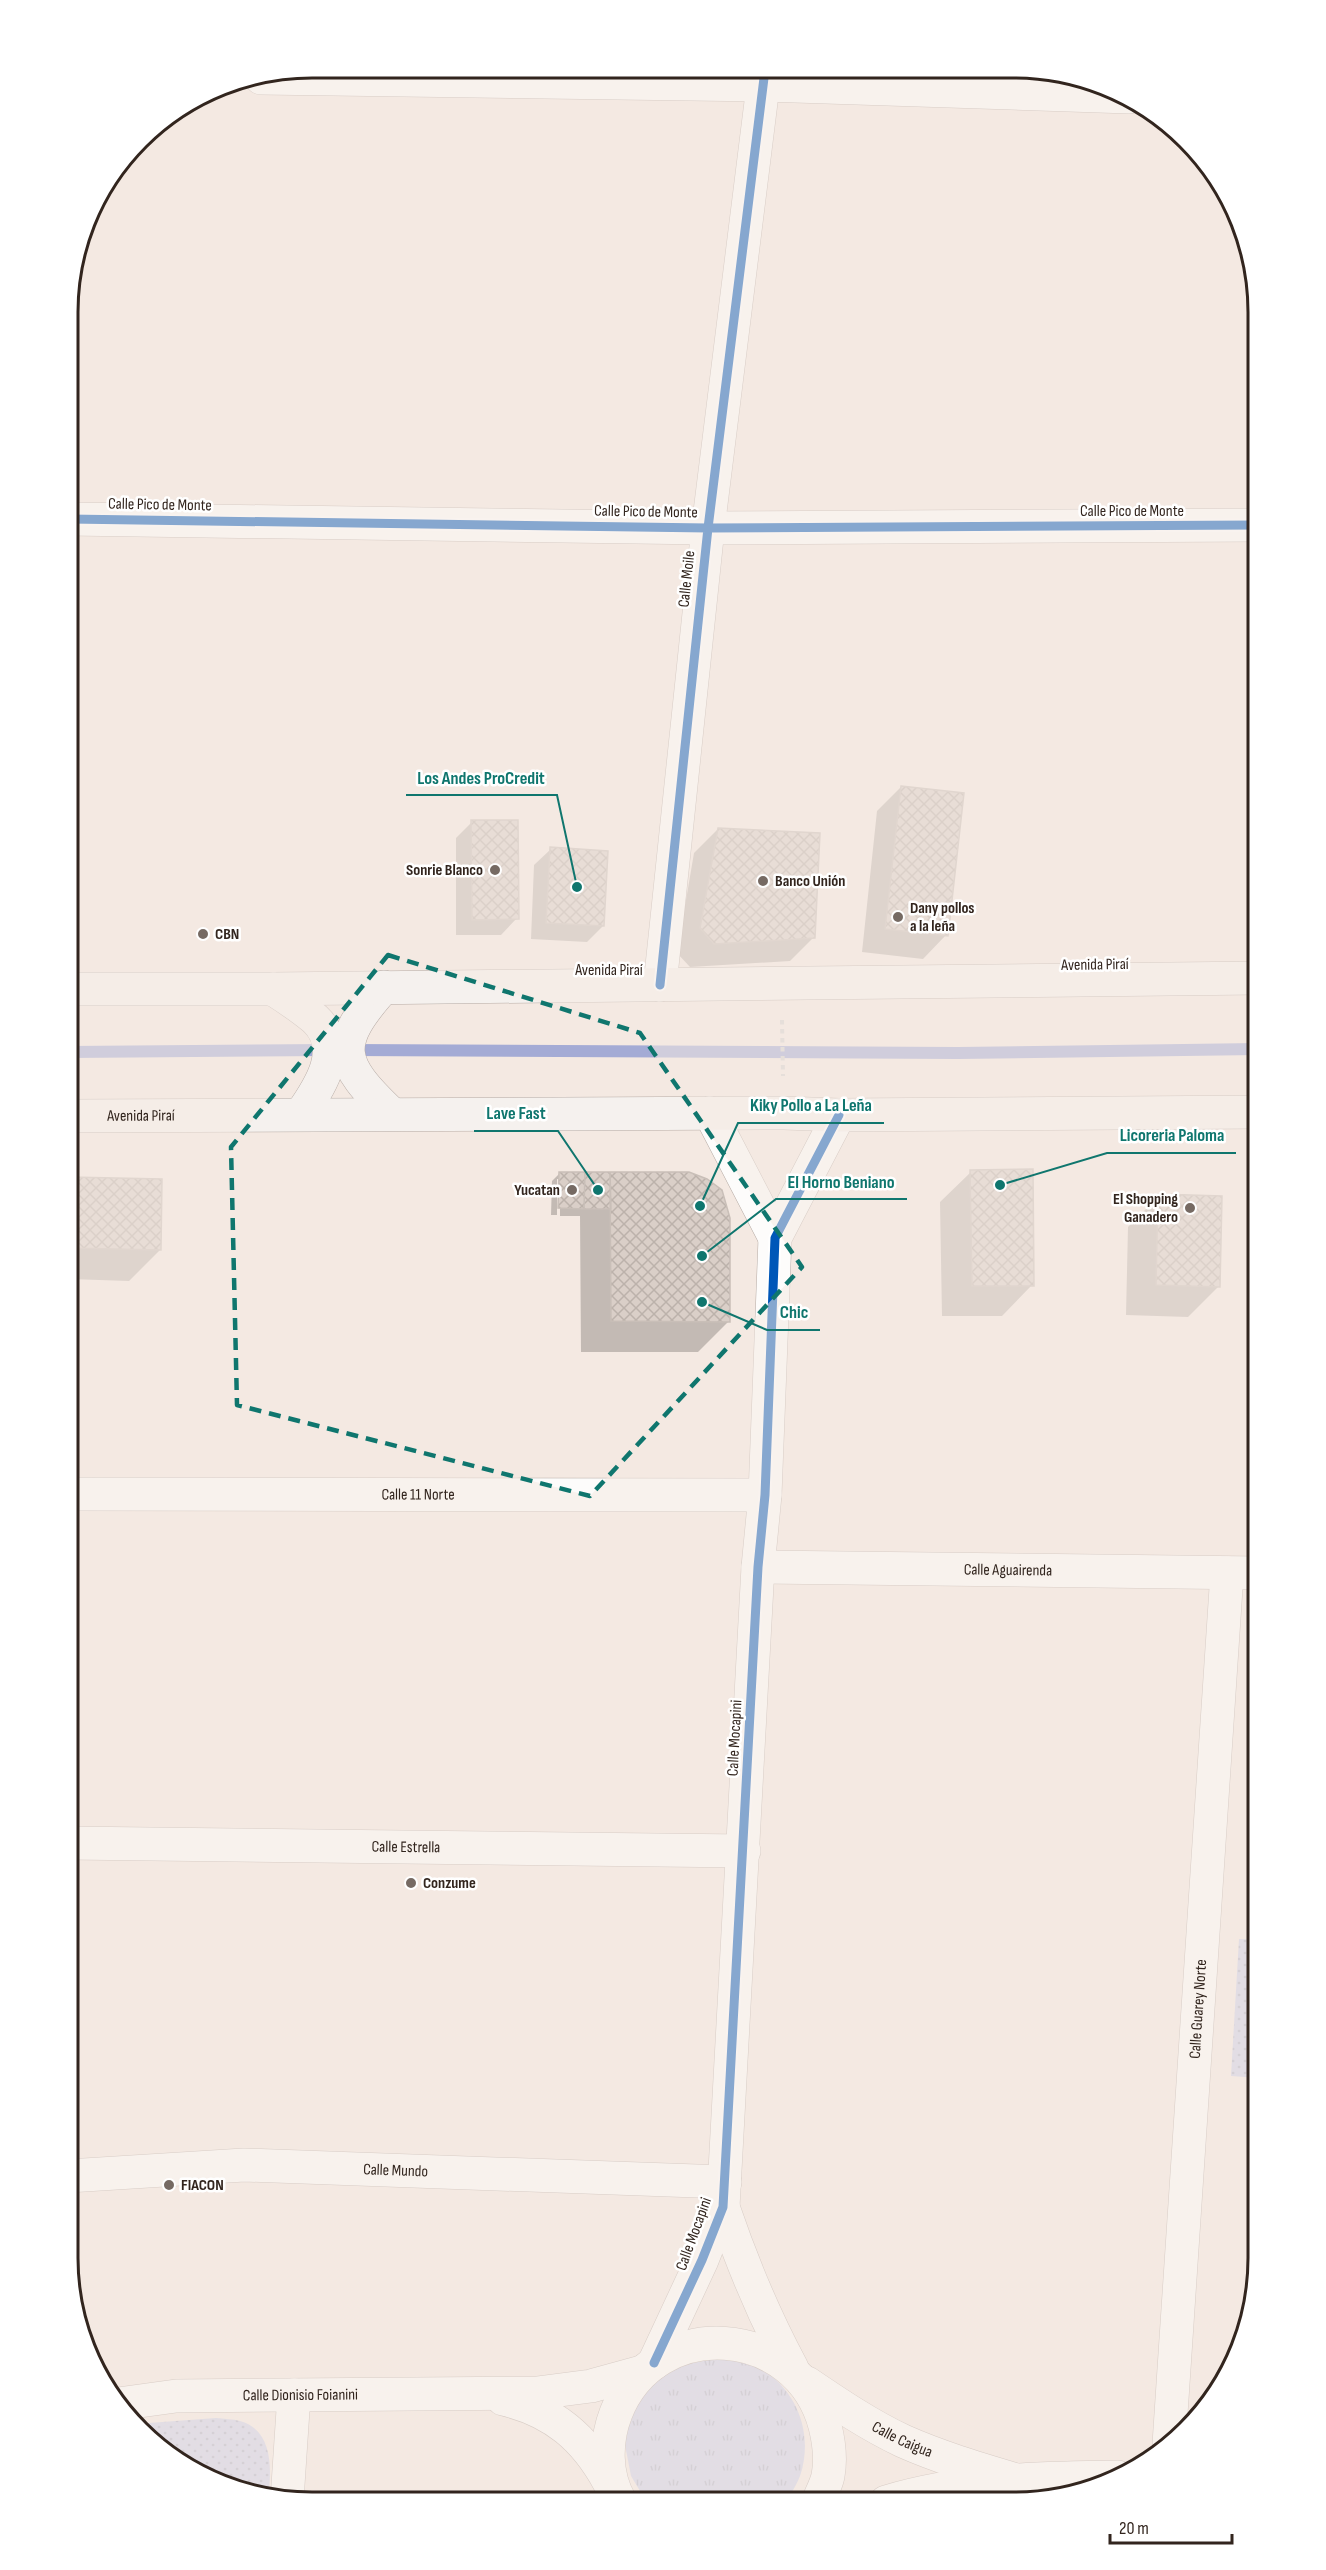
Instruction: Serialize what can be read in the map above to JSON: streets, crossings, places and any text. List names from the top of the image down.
{
  "streets": {
    "main road": ["Avenida Piraí"],
    "street": [
      "Calle Pico de Monte",
      "Calle Moile",
      "Calle 11 Norte",
      "Calle Aguairenda",
      "Calle Mocapini",
      "Calle Estrella",
      "Calle Guarey Norte",
      "Calle Mundo",
      "Calle Dionisio Foianini",
      "Calle Caigua"
    ]
  },
  "crossings": [
    ["Calle Pico de Monte", "Calle Moile"],
    ["Calle Moile", "Avenida Piraí"],
    ["Avenida Piraí", "Calle Mocapini"],
    ["Calle 11 Norte", "Calle Mocapini"],
    ["Calle Aguairenda", "Calle Mocapini"],
    ["Calle Aguairenda", "Calle Guarey Norte"],
    ["Calle Mocapini", "Calle Estrella"],
    ["Calle Mocapini", "Calle Mundo"],
    ["Calle Mocapini", "Calle Dionisio Foianini"],
    ["Calle Mocapini", "Calle Caigua"],
    ["Calle Dionisio Foianini", "Calle Caigua"]
  ],
  "places": [
    "Sonrie Blanco",
    "Banco Unión",
    "Los Andes ProCredit",
    "Dany pollos a la leña",
    "CBN",
    "Licoreria Paloma",
    "Yucatan",
    "Lave Fast",
    "Kiky Pollo a La Leña",
    "El Shopping Ganadero",
    "El Horno Beniano",
    "Chic",
    "Conzume",
    "FIACON"
  ],
  "scale_bar": "20 m"
}
